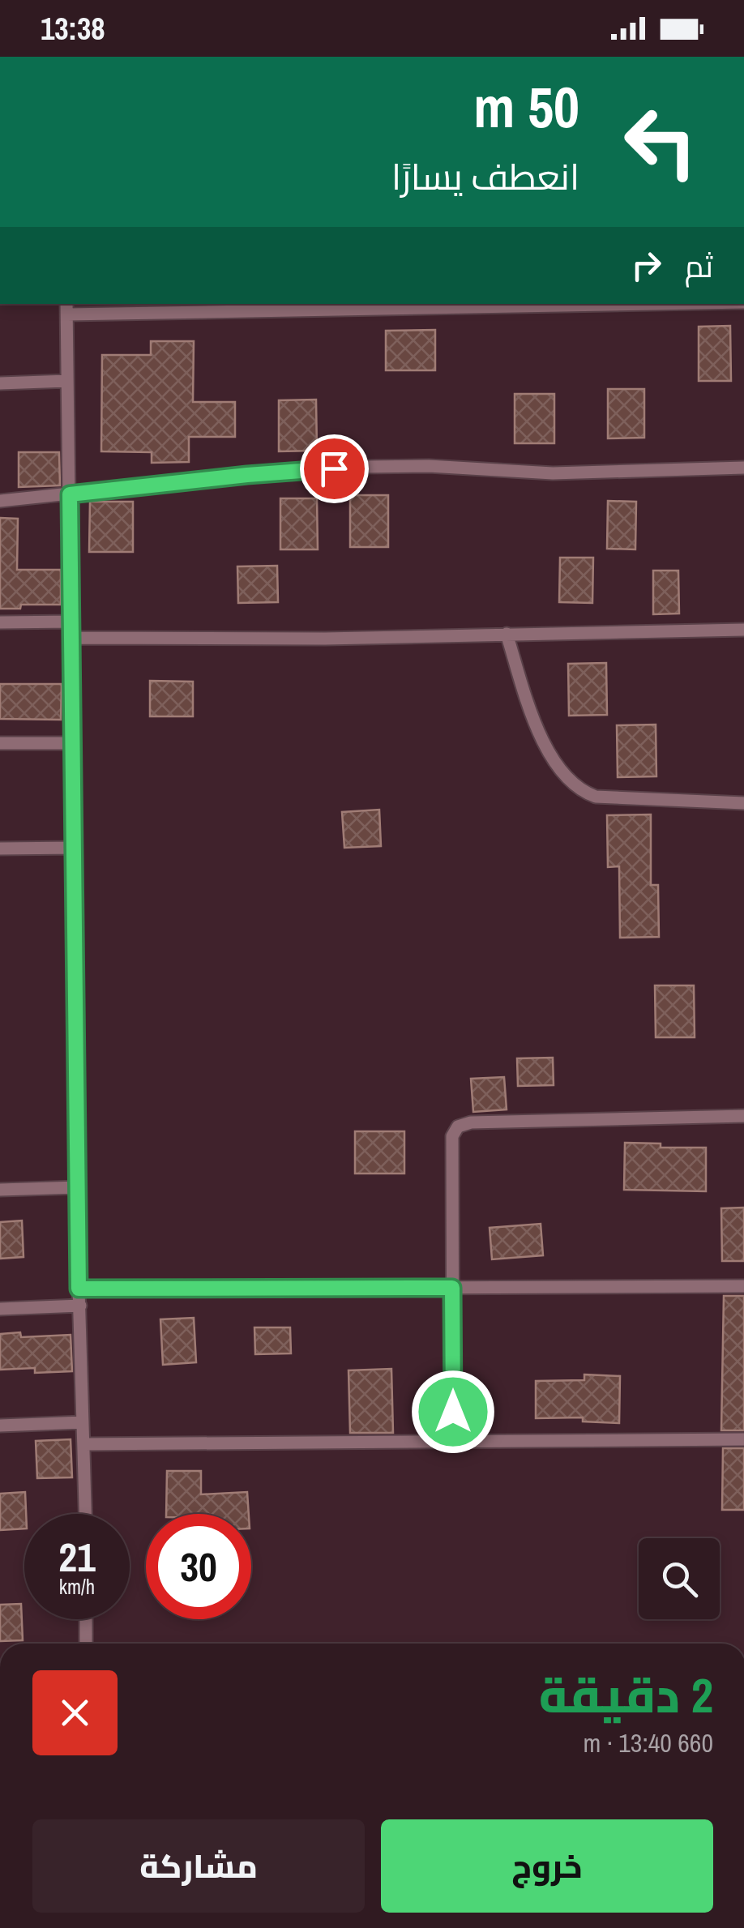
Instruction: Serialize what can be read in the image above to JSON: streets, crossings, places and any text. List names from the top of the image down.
{
  "page": {
    "status": "13:38",
    "turn": ["50 m", "انعطف يسارًا"],
    "then": "ثم",
    "speed": "21 km/h",
    "limit": "30",
    "heading": ["2 دقيقة", "660 m · 13:40"],
    "buttons": ["خروج", "مشاركة"]
  }
}
